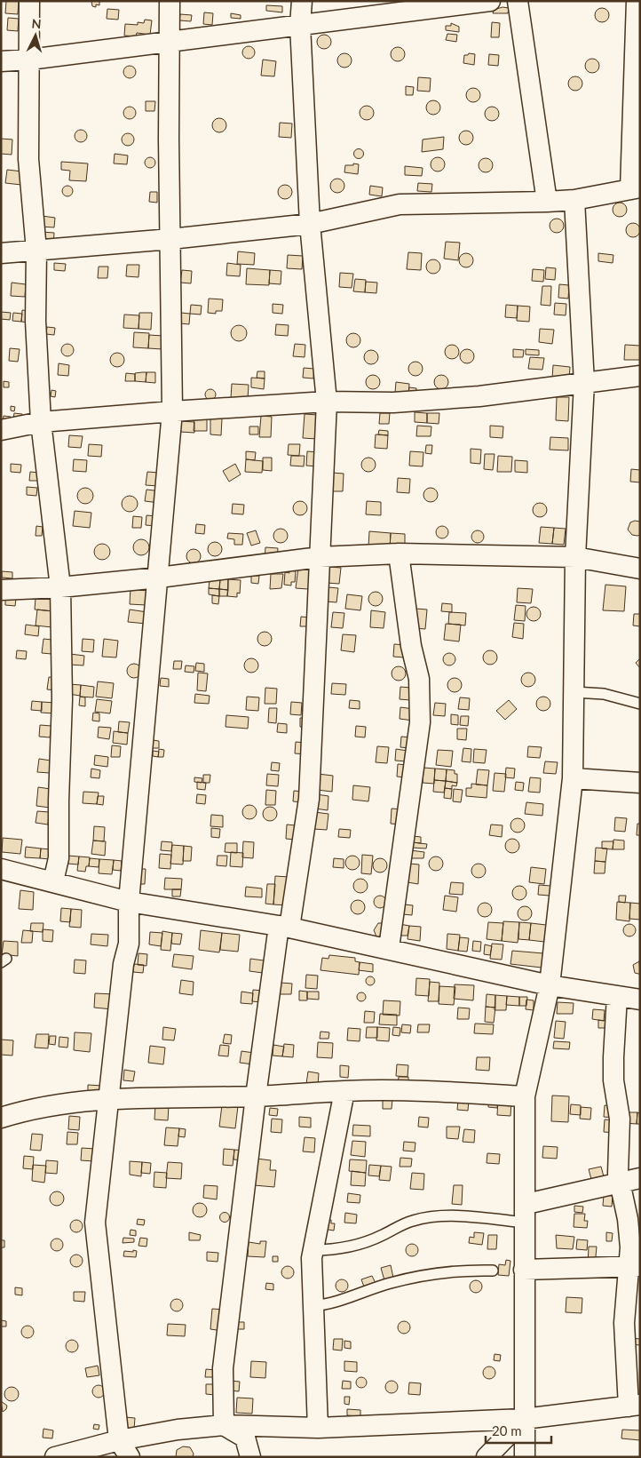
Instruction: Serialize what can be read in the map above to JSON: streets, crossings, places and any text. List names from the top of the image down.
{
  "scale_bar": "20 m",
  "north": "top"
}
